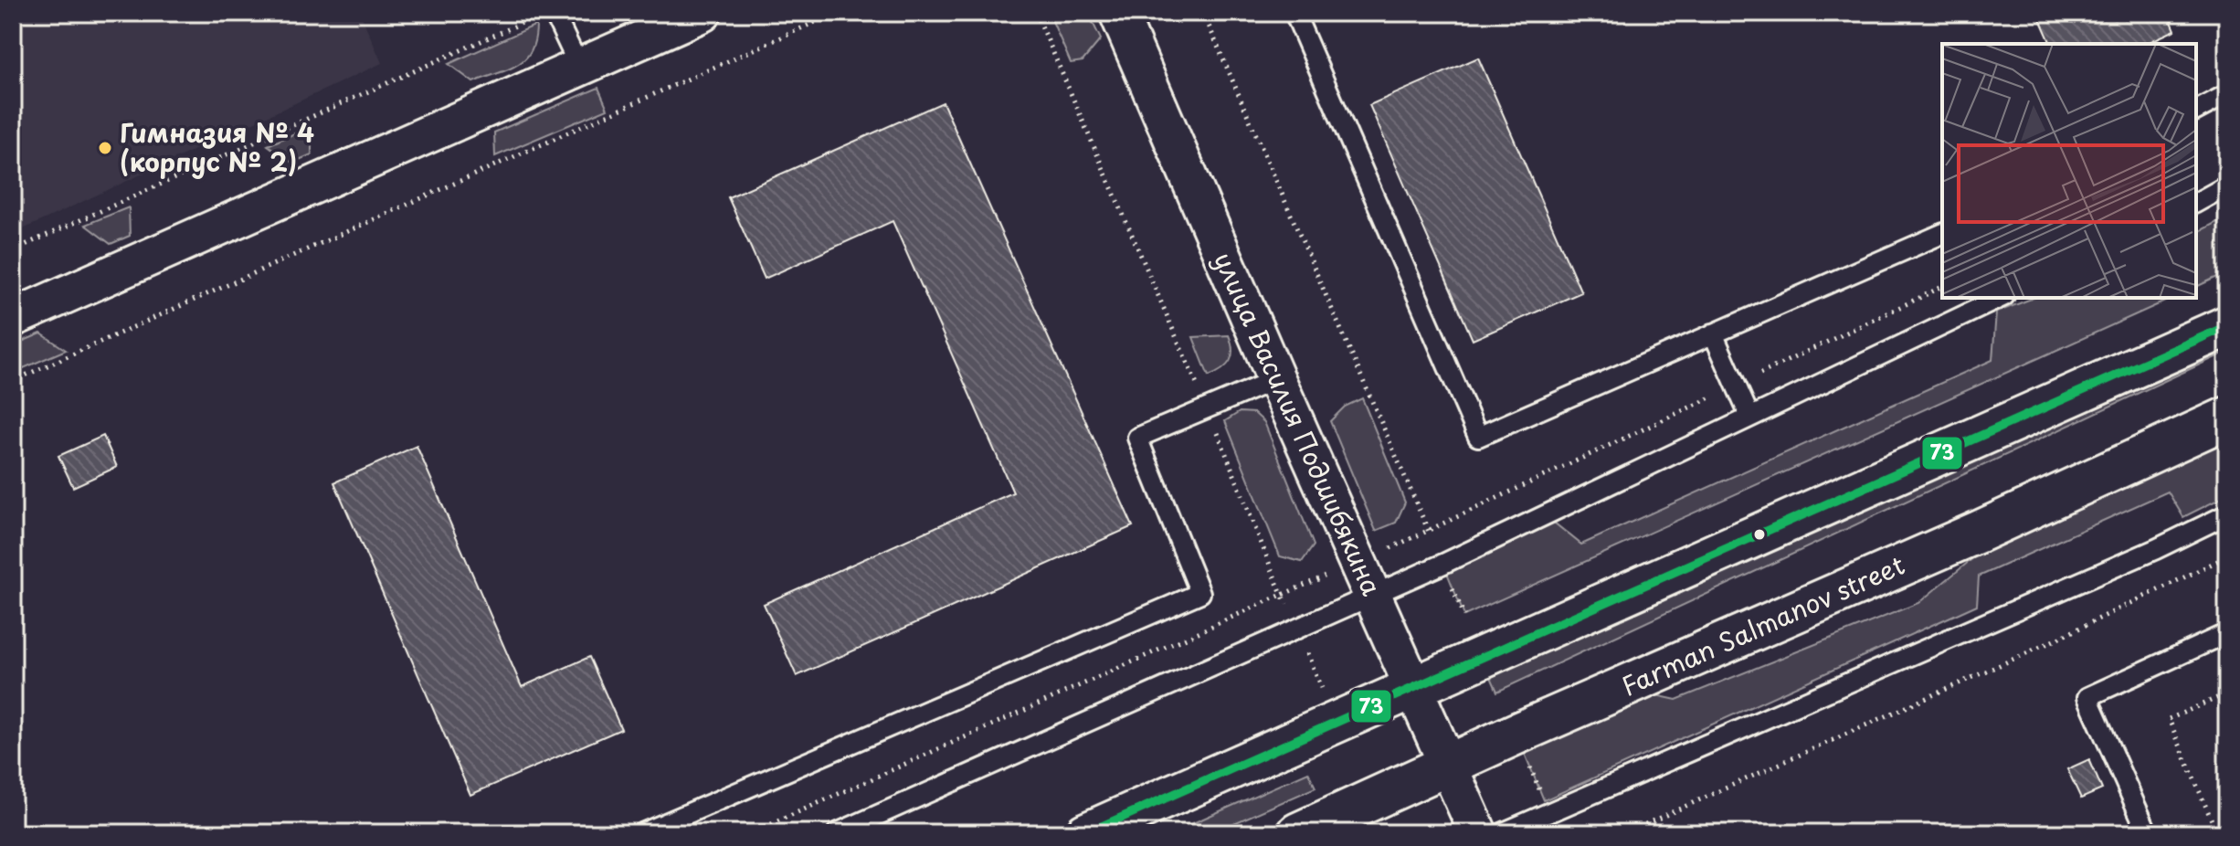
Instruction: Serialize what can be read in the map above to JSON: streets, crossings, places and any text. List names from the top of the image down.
{
  "streets": {
    "street": ["улица Василия Подшибякина", "Farman Salmanov street"]
  },
  "crossings": [
    ["улица Василия Подшибякина", "Farman Salmanov street"]
  ],
  "places": ["Гимназия № 4 (корпус № 2)"],
  "lines": ["transit line 73"]
}
